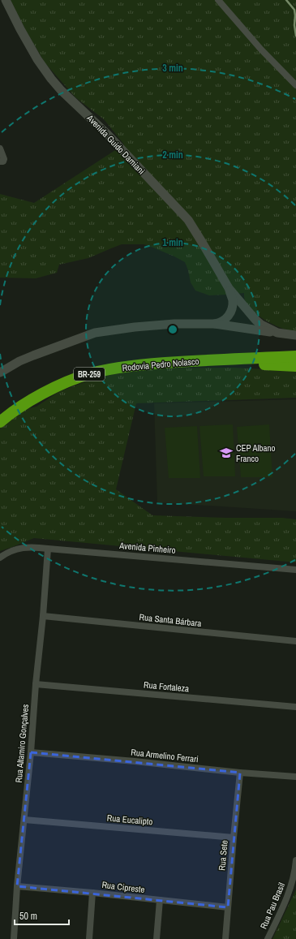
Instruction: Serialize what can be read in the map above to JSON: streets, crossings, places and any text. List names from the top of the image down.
{
  "streets": {
    "highway": ["Rodovia Pedro Nolasco", "BR-259"],
    "street": [
      "Avenida Guido Damiani",
      "Avenida Pinheiro",
      "Rua Santa Bárbara",
      "Rua Fortaleza",
      "Rua Altamiro Gonçalves",
      "Rua Armelino Ferrari",
      "Rua Eucalipto",
      "Rua Sete",
      "Rua Cipreste",
      "Rua Pau Brasil"
    ]
  },
  "crossings": [
    ["Avenida Pinheiro", "Rua Altamiro Gonçalves"],
    ["Rua Santa Bárbara", "Rua Altamiro Gonçalves"],
    ["Rua Fortaleza", "Rua Altamiro Gonçalves"],
    ["Rua Altamiro Gonçalves", "Rua Armelino Ferrari"],
    ["Rua Altamiro Gonçalves", "Rua Eucalipto"],
    ["Rua Altamiro Gonçalves", "Rua Cipreste"],
    ["Rua Armelino Ferrari", "Rua Sete"],
    ["Rua Eucalipto", "Rua Sete"],
    ["Rua Sete", "Rua Cipreste"]
  ],
  "places": {
    "school or university": ["CEP Albano Franco"]
  },
  "scale_bar": "50 m",
  "rings": ["3 min", "2 min", "1 min"]
}
